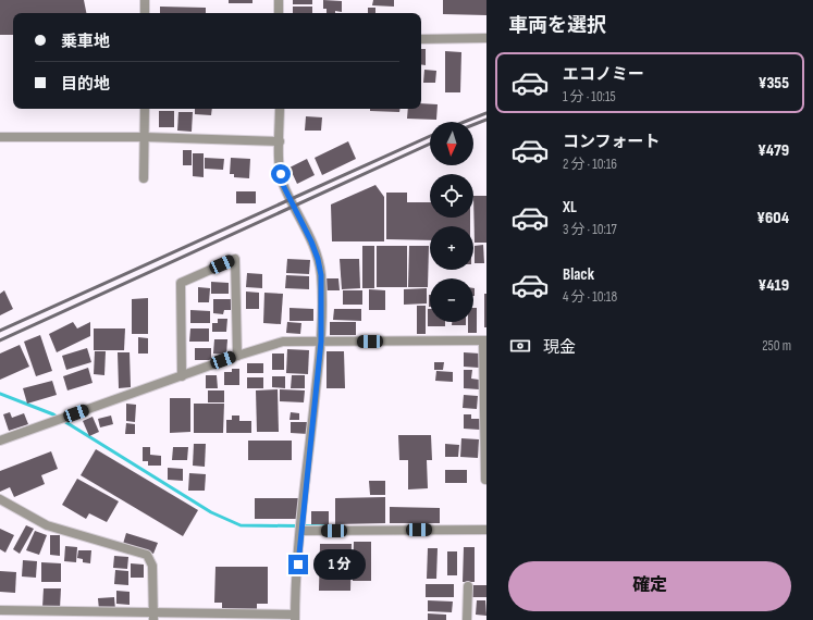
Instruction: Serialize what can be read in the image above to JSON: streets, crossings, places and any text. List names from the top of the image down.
{
  "north": "bottom",
  "page": {
    "heading": "車両を選択",
    "banner": ["乗車地", "目的地"],
    "list": [
      {
        "name": "エコノミー",
        "note": "1 分 · 10:15",
        "value": "¥355"
      },
      {
        "name": "コンフォート",
        "note": "2 分 · 10:16",
        "value": "¥479"
      },
      {
        "name": "XL",
        "note": "3 分 · 10:17",
        "value": "¥604"
      },
      {
        "name": "Black",
        "note": "4 分 · 10:18",
        "value": "¥419"
      }
    ],
    "map_buttons": ["+", "−"],
    "pay": ["現金", "250 m"],
    "bubble": "1 分",
    "buttons": "確定"
  }
}
